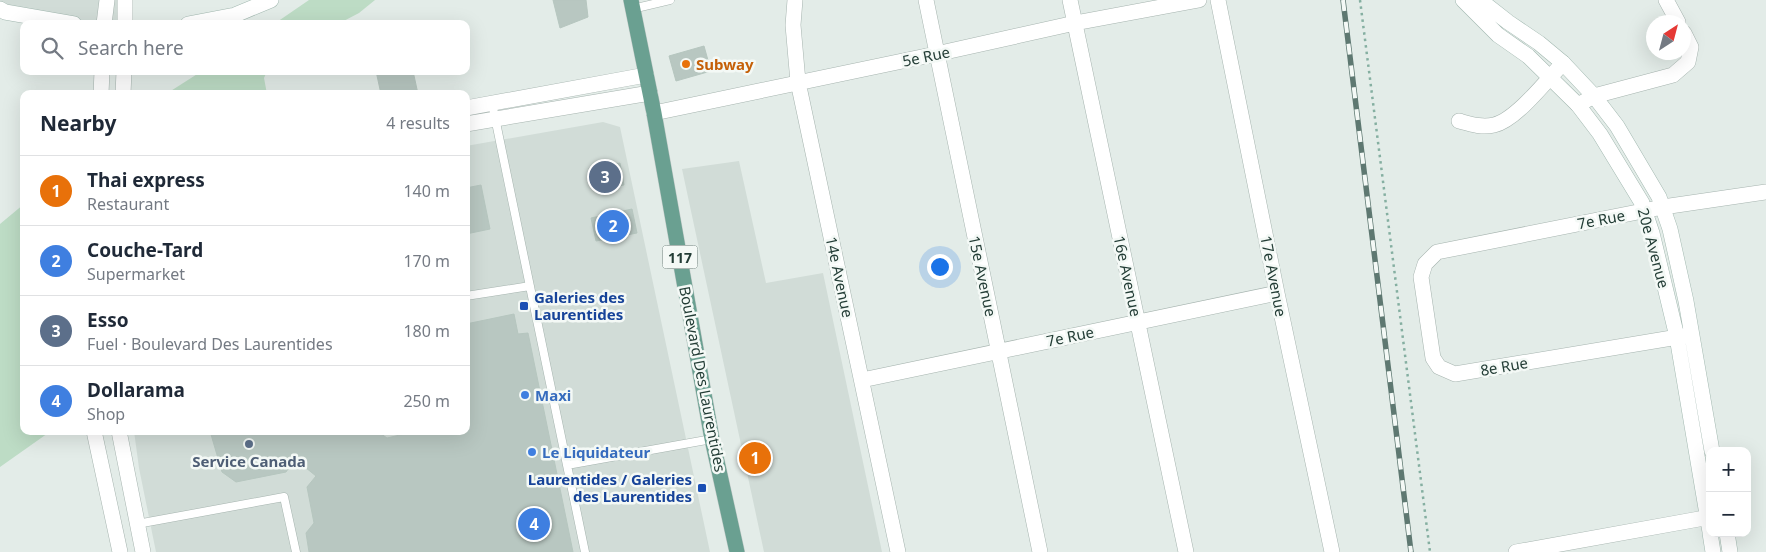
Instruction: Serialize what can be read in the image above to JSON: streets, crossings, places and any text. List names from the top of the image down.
{
  "streets": {
    "main road": ["117", "Boulevard Des Laurentides"],
    "street": [
      "5e Rue",
      "7e Rue",
      "20e Avenue",
      "15e Avenue",
      "16e Avenue",
      "17e Avenue",
      "14e Avenue",
      "8e Rue"
    ]
  },
  "crossings": [
    ["5e Rue", "15e Avenue"],
    ["5e Rue", "16e Avenue"],
    ["5e Rue", "14e Avenue"],
    ["5e Rue", "Boulevard Des Laurentides"],
    ["7e Rue", "20e Avenue"],
    ["7e Rue", "15e Avenue"],
    ["7e Rue", "16e Avenue"],
    ["7e Rue", "17e Avenue"],
    ["7e Rue", "14e Avenue"],
    ["7e Rue", "8e Rue"],
    ["20e Avenue", "8e Rue"]
  ],
  "places": {
    "other": [
      "Subway",
      "Maxi",
      "Service Canada",
      "Le Liquidateur"
    ],
    "transit": ["Galeries des Laurentides", "Laurentides / Galeries des Laurentides"]
  },
  "north": "top right",
  "page": {
    "search": "Search here",
    "heading": ["Nearby", "4 results"],
    "list": [
      {
        "mark": "1",
        "name": "Thai express",
        "note": "Restaurant",
        "value": "140 m"
      },
      {
        "mark": "2",
        "name": "Couche-Tard",
        "note": "Supermarket",
        "value": "170 m"
      },
      {
        "mark": "3",
        "name": "Esso",
        "note": "Fuel · Boulevard Des Laurentides",
        "value": "180 m"
      },
      {
        "mark": "4",
        "name": "Dollarama",
        "note": "Shop",
        "value": "250 m"
      }
    ],
    "pins": [
      "3",
      "2",
      "1",
      "4"
    ],
    "map_buttons": ["+", "−"]
  }
}
